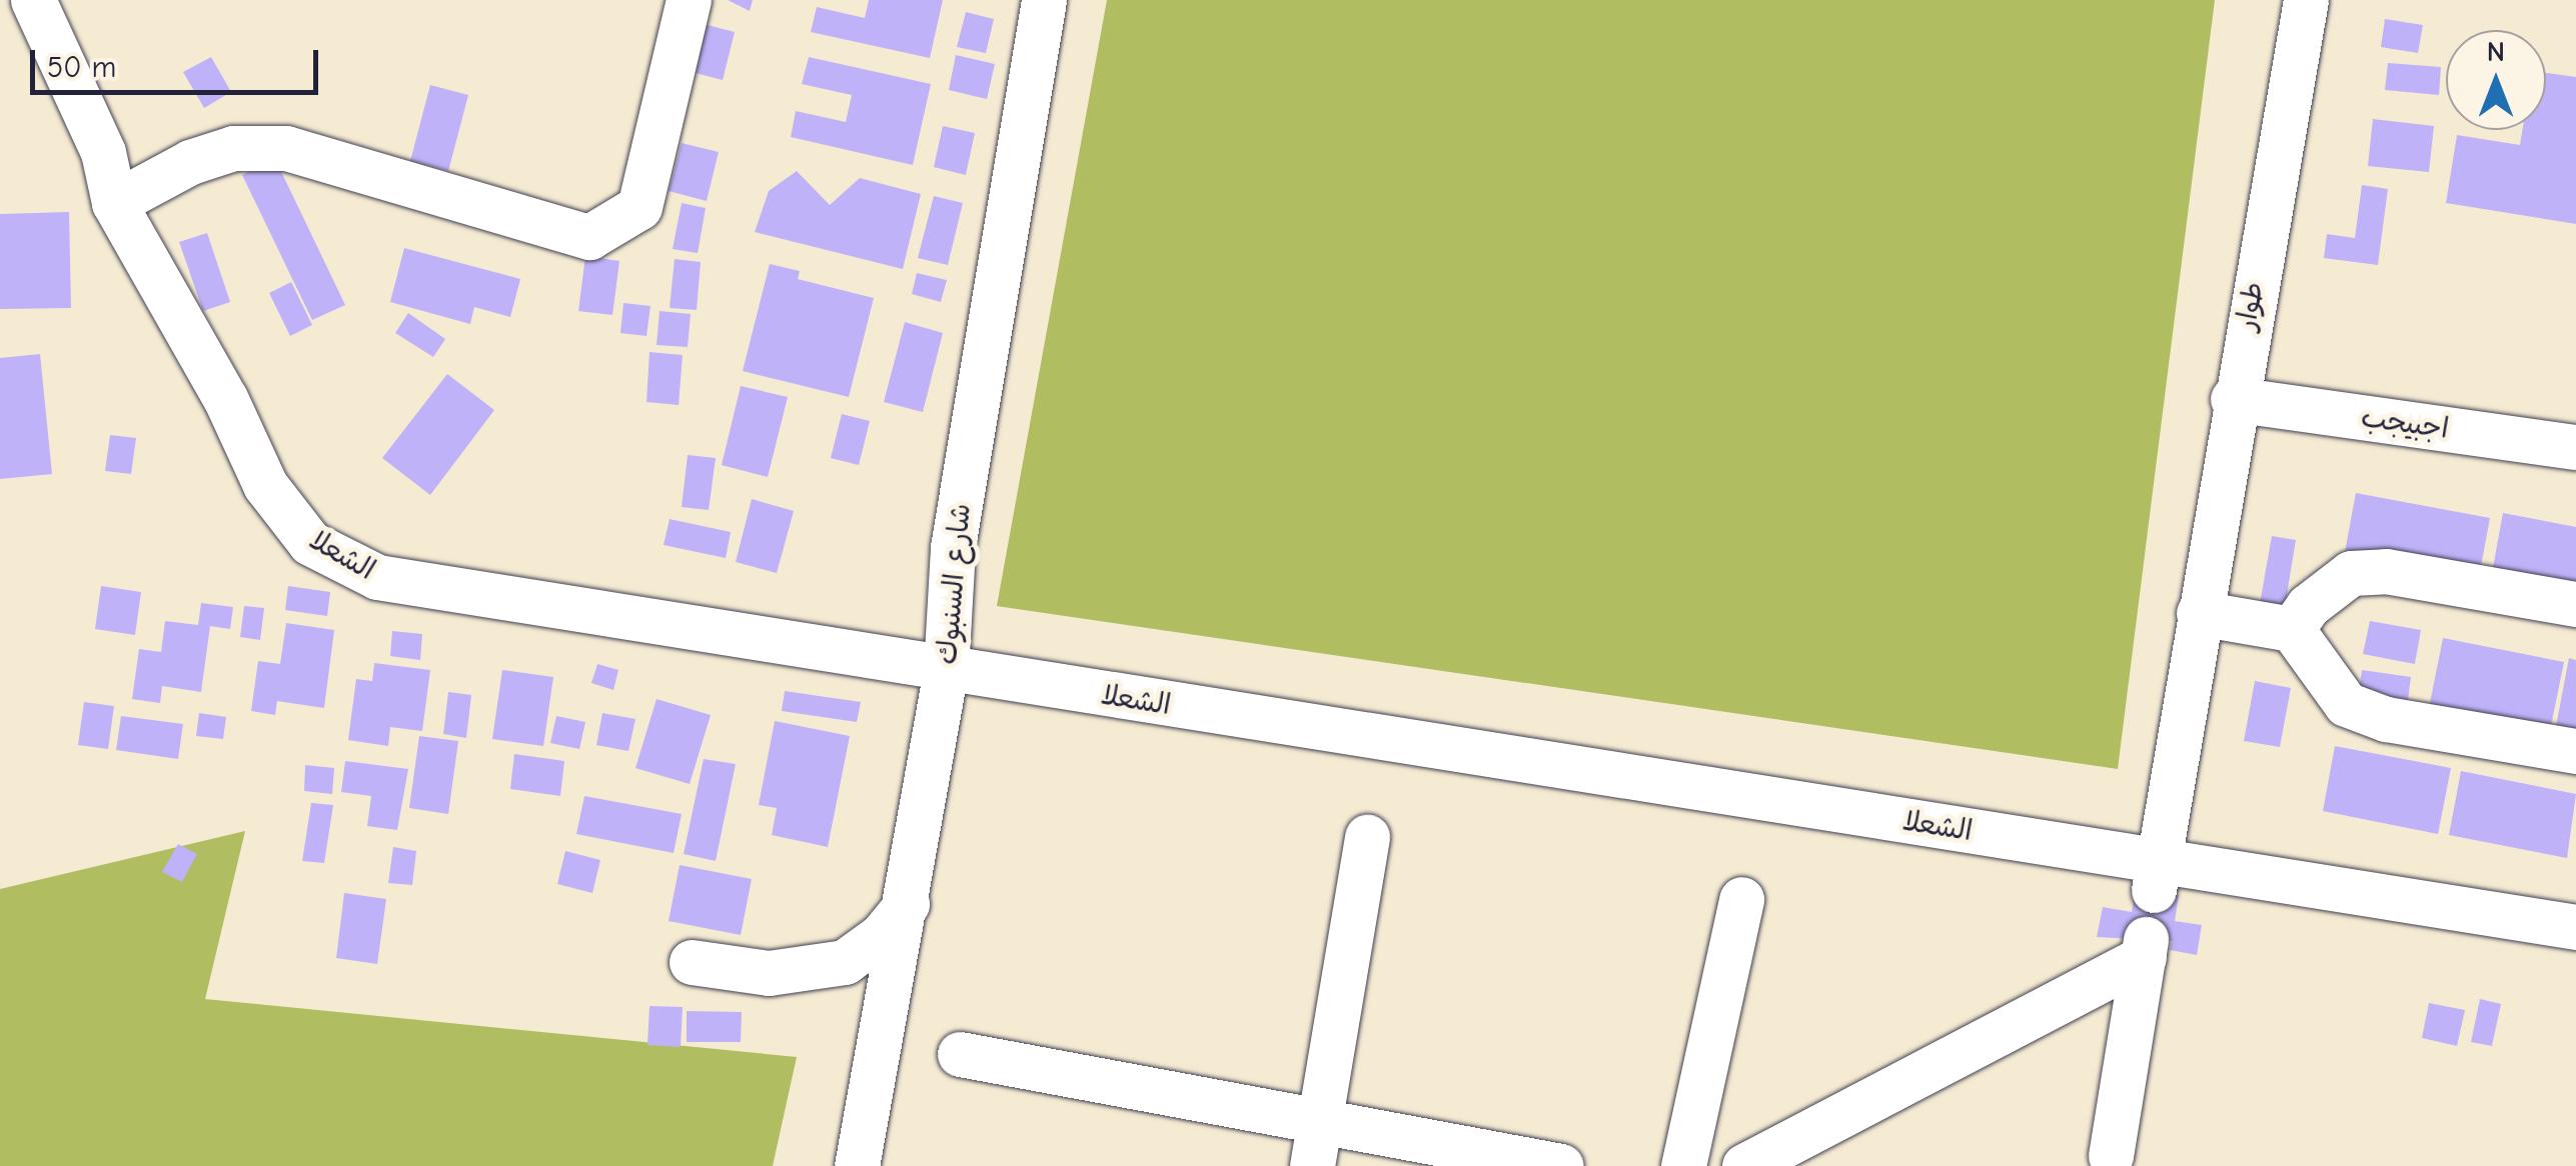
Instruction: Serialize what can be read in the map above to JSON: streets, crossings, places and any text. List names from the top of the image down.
{
  "streets": {
    "street": [
      "طوار",
      "اجبيجب",
      "الشعلا",
      "شارع السنبوك"
    ]
  },
  "crossings": [
    ["طوار", "اجبيجب"],
    ["طوار", "الشعلا"],
    ["الشعلا", "شارع السنبوك"]
  ],
  "scale_bar": "50 m",
  "north": "top"
}
